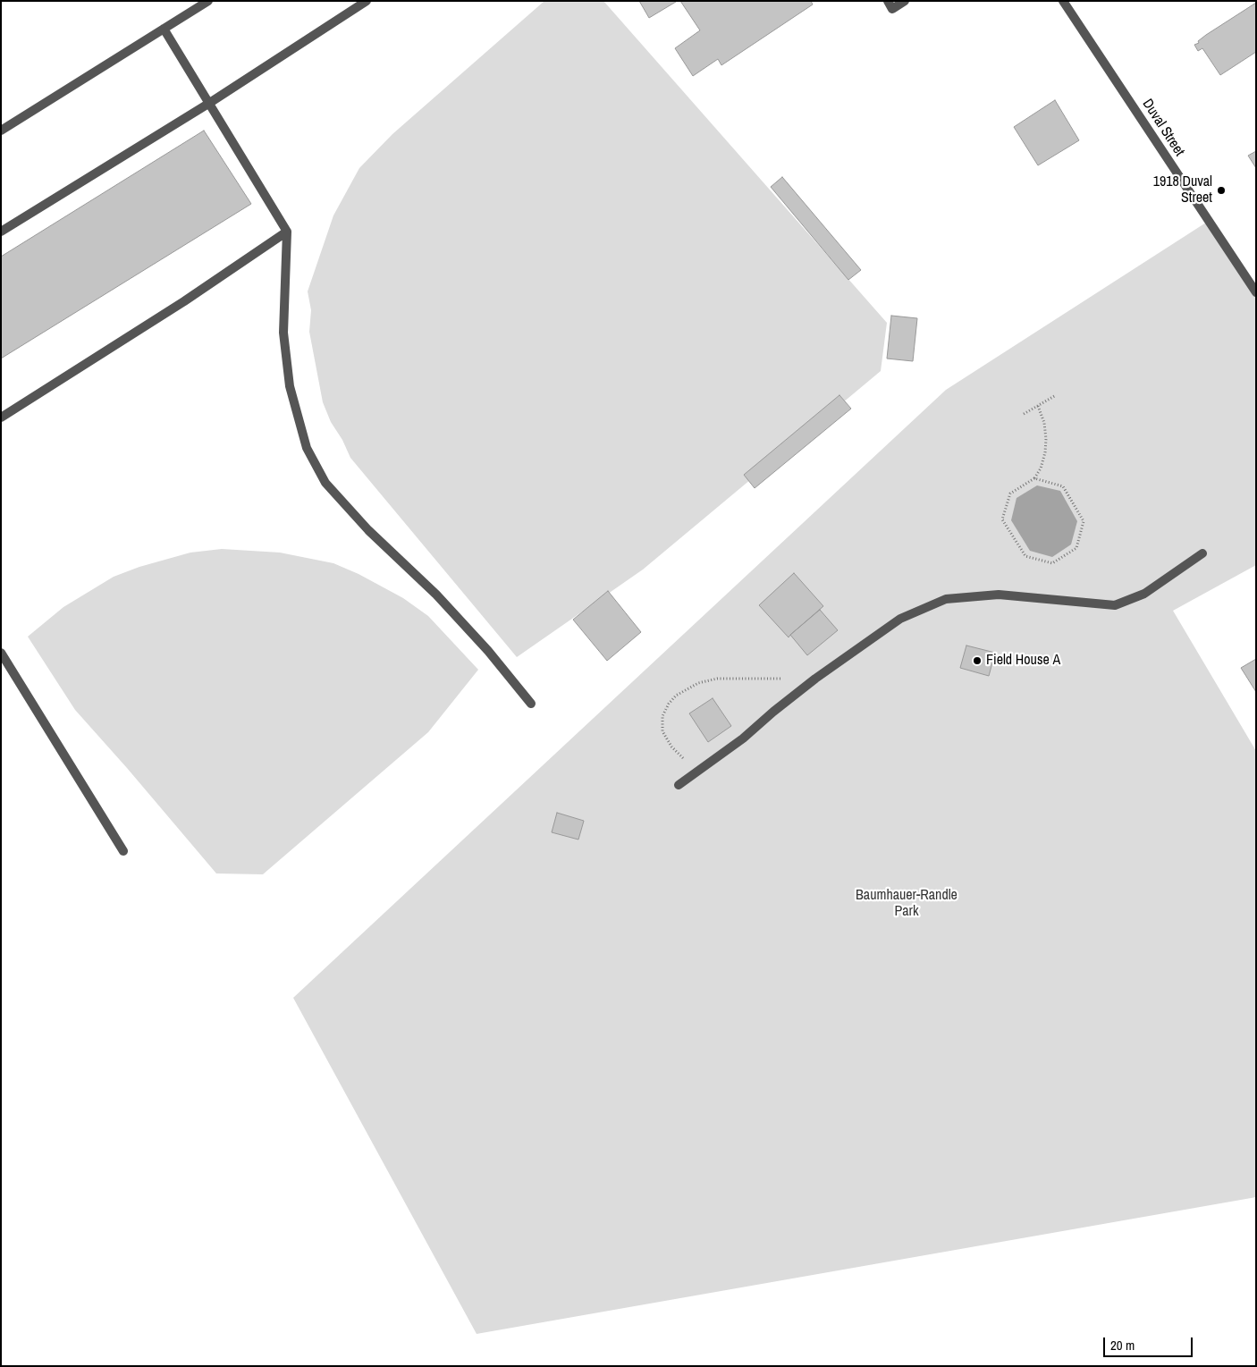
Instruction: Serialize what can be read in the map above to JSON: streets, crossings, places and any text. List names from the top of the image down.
{
  "streets": {
    "street": ["Duval Street"]
  },
  "parks": ["Baumhauer-Randle Park"],
  "places": ["1918 Duval Street", "Field House A"],
  "scale_bar": "20 m"
}
